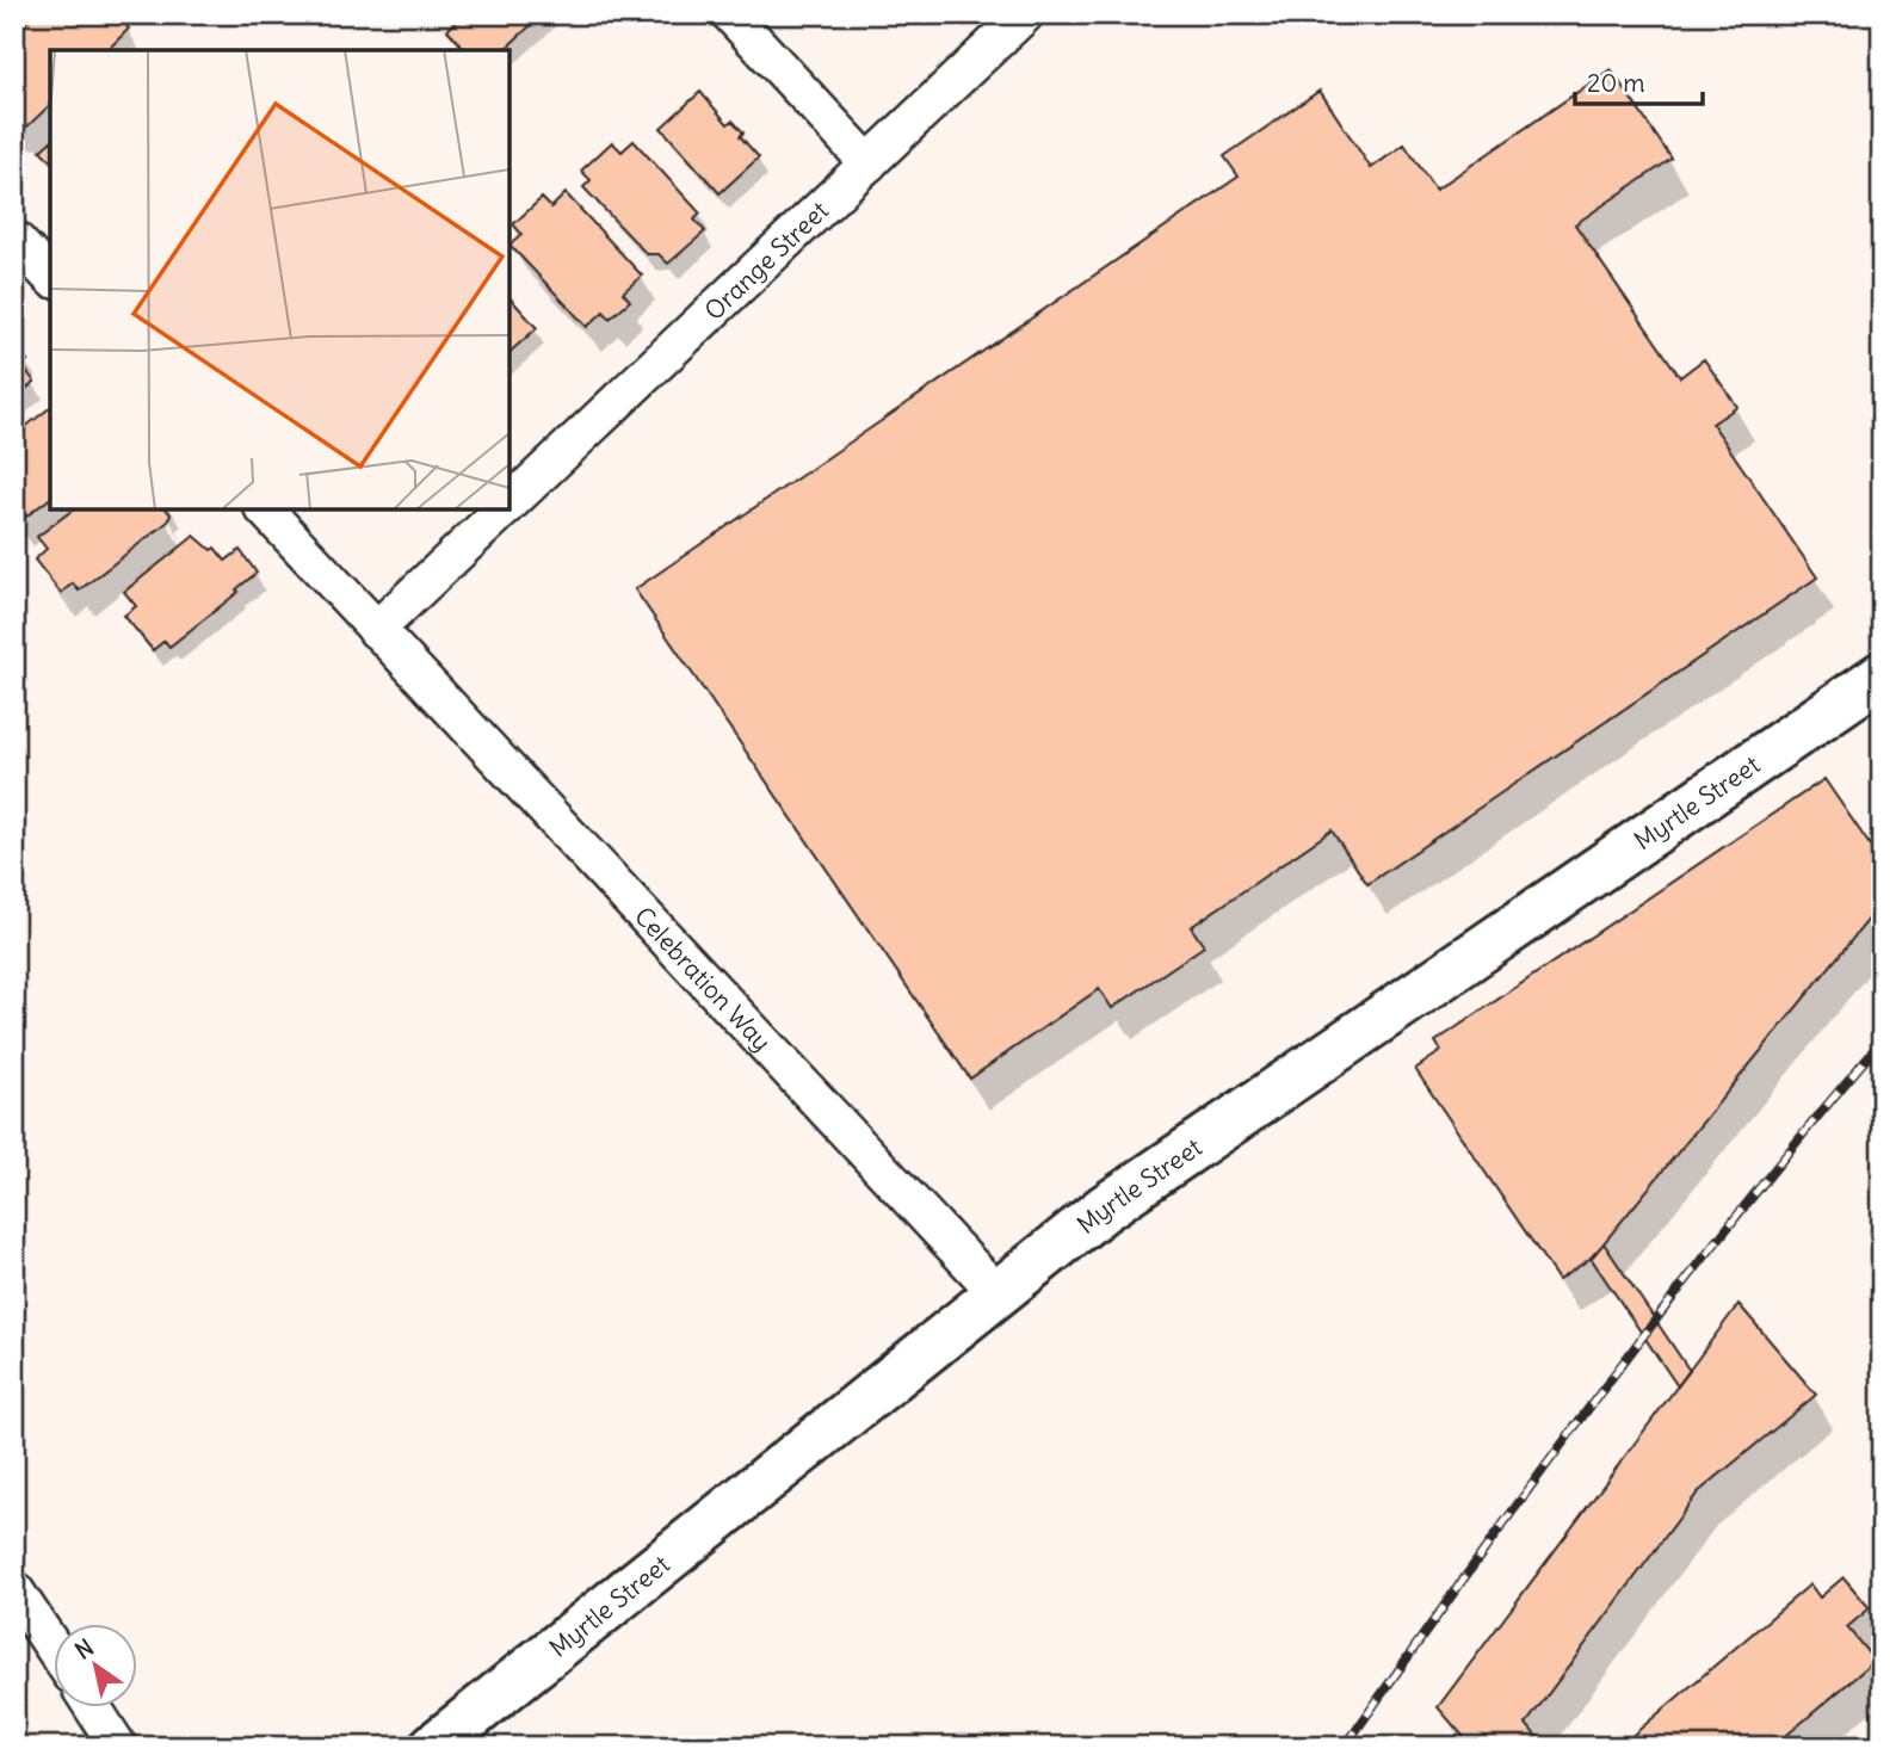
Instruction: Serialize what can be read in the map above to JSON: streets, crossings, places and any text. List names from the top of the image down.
{
  "streets": {
    "street": ["Orange Street", "Myrtle Street", "Celebration Way"]
  },
  "crossings": [
    ["Orange Street", "Celebration Way"],
    ["Myrtle Street", "Celebration Way"]
  ],
  "scale_bar": "20 m",
  "north": "top left"
}
